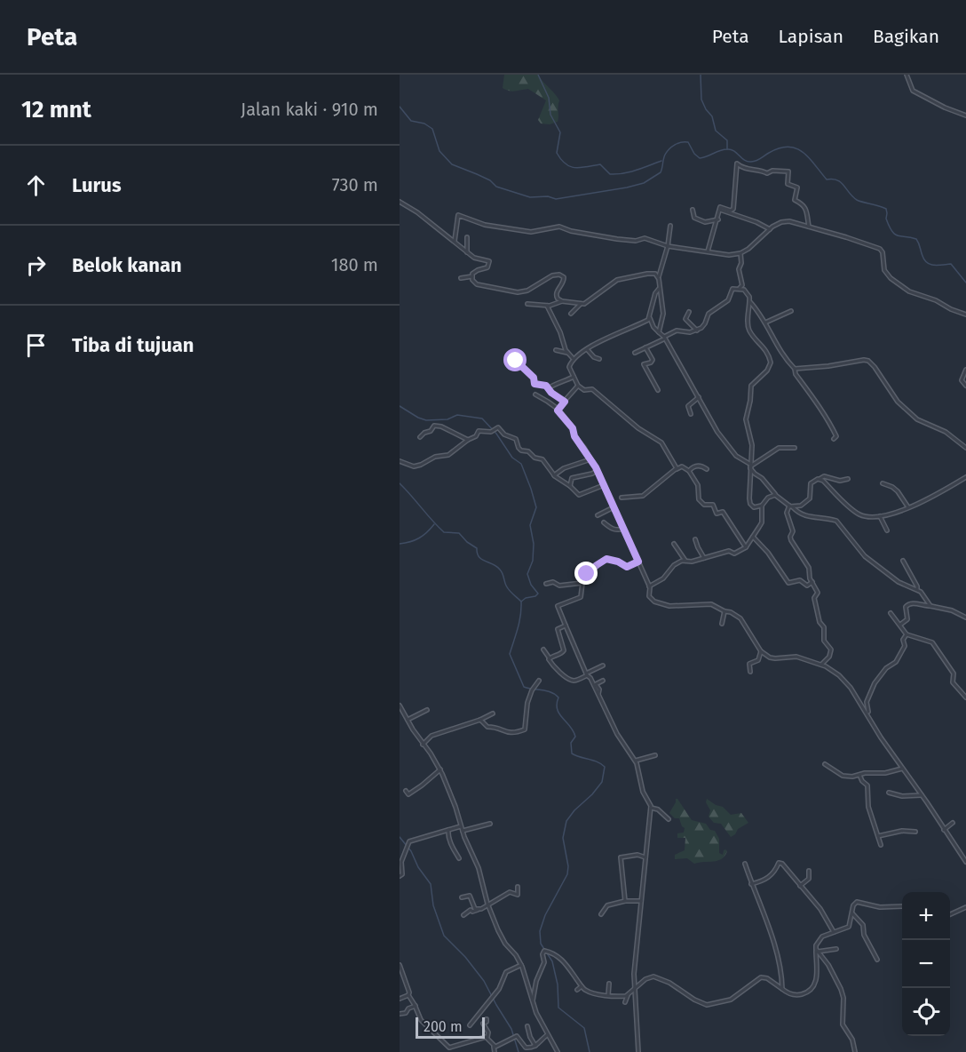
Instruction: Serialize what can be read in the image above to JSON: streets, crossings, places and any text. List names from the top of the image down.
{
  "scale_bar": "200 m",
  "page": {
    "header": "Peta",
    "nav": ["Peta", "Lapisan", "Bagikan"],
    "heading": ["12 mnt", "Jalan kaki · 910 m"],
    "list": [
      ["Lurus", "730 m"],
      ["Belok kanan", "180 m"],
      "Tiba di tujuan"
    ],
    "map_buttons": ["+", "−"],
    "scale": "200 m"
  }
}
